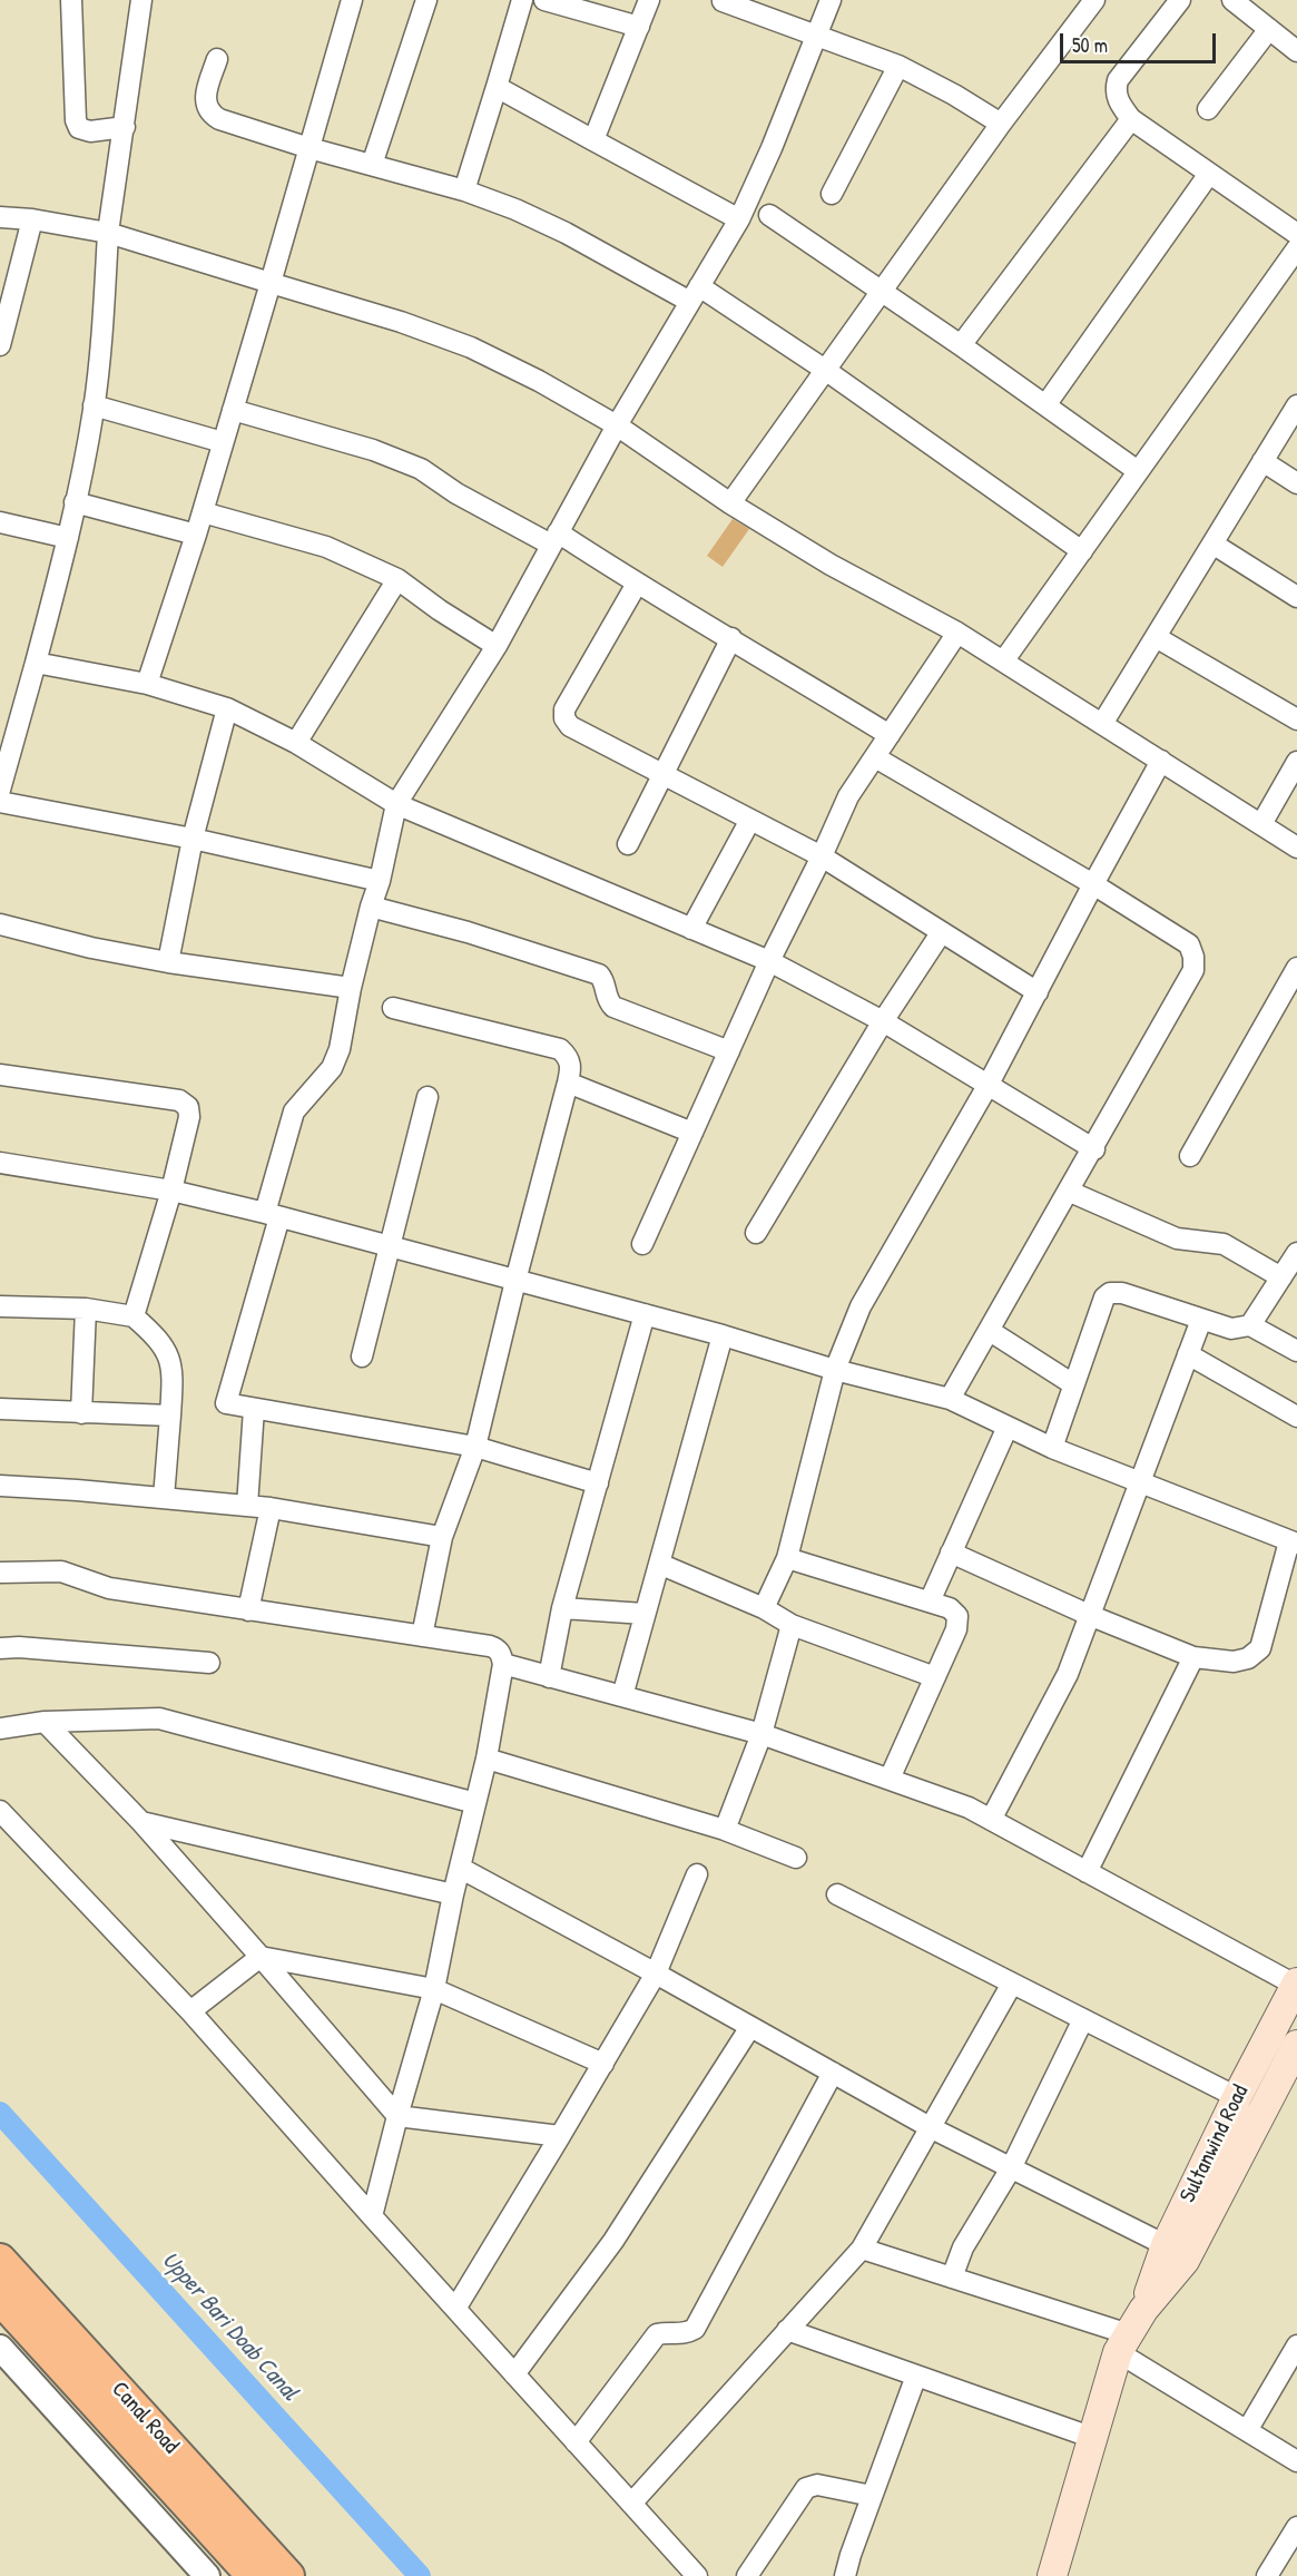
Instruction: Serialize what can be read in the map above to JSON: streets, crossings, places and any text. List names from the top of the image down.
{
  "streets": {
    "main road": ["Sultanwind Road", "Canal Road"]
  },
  "water": ["Upper Bari Doab Canal"],
  "scale_bar": "50 m"
}
